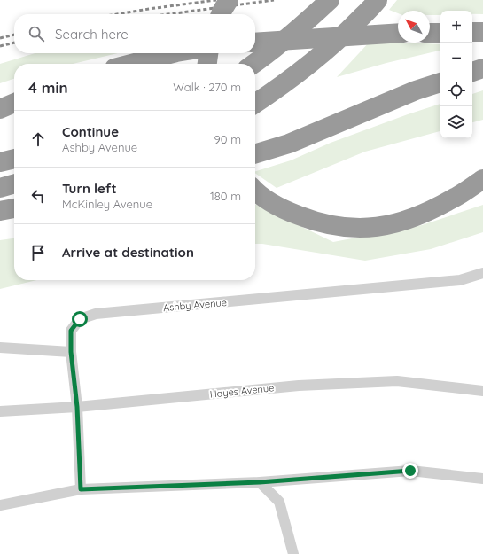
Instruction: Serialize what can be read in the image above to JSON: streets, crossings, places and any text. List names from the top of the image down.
{
  "streets": {
    "street": ["Ashby Avenue", "Hayes Avenue"]
  },
  "crossings": [
    ["Ashby Avenue", "Hayes Avenue"]
  ],
  "north": "top left",
  "page": {
    "map_buttons": ["+", "−"],
    "search": "Search here",
    "heading": ["4 min", "Walk · 270 m"],
    "list": [
      ["Continue", "Ashby Avenue", "90 m"],
      ["Turn left", "McKinley Avenue", "180 m"],
      "Arrive at destination"
    ]
  }
}
